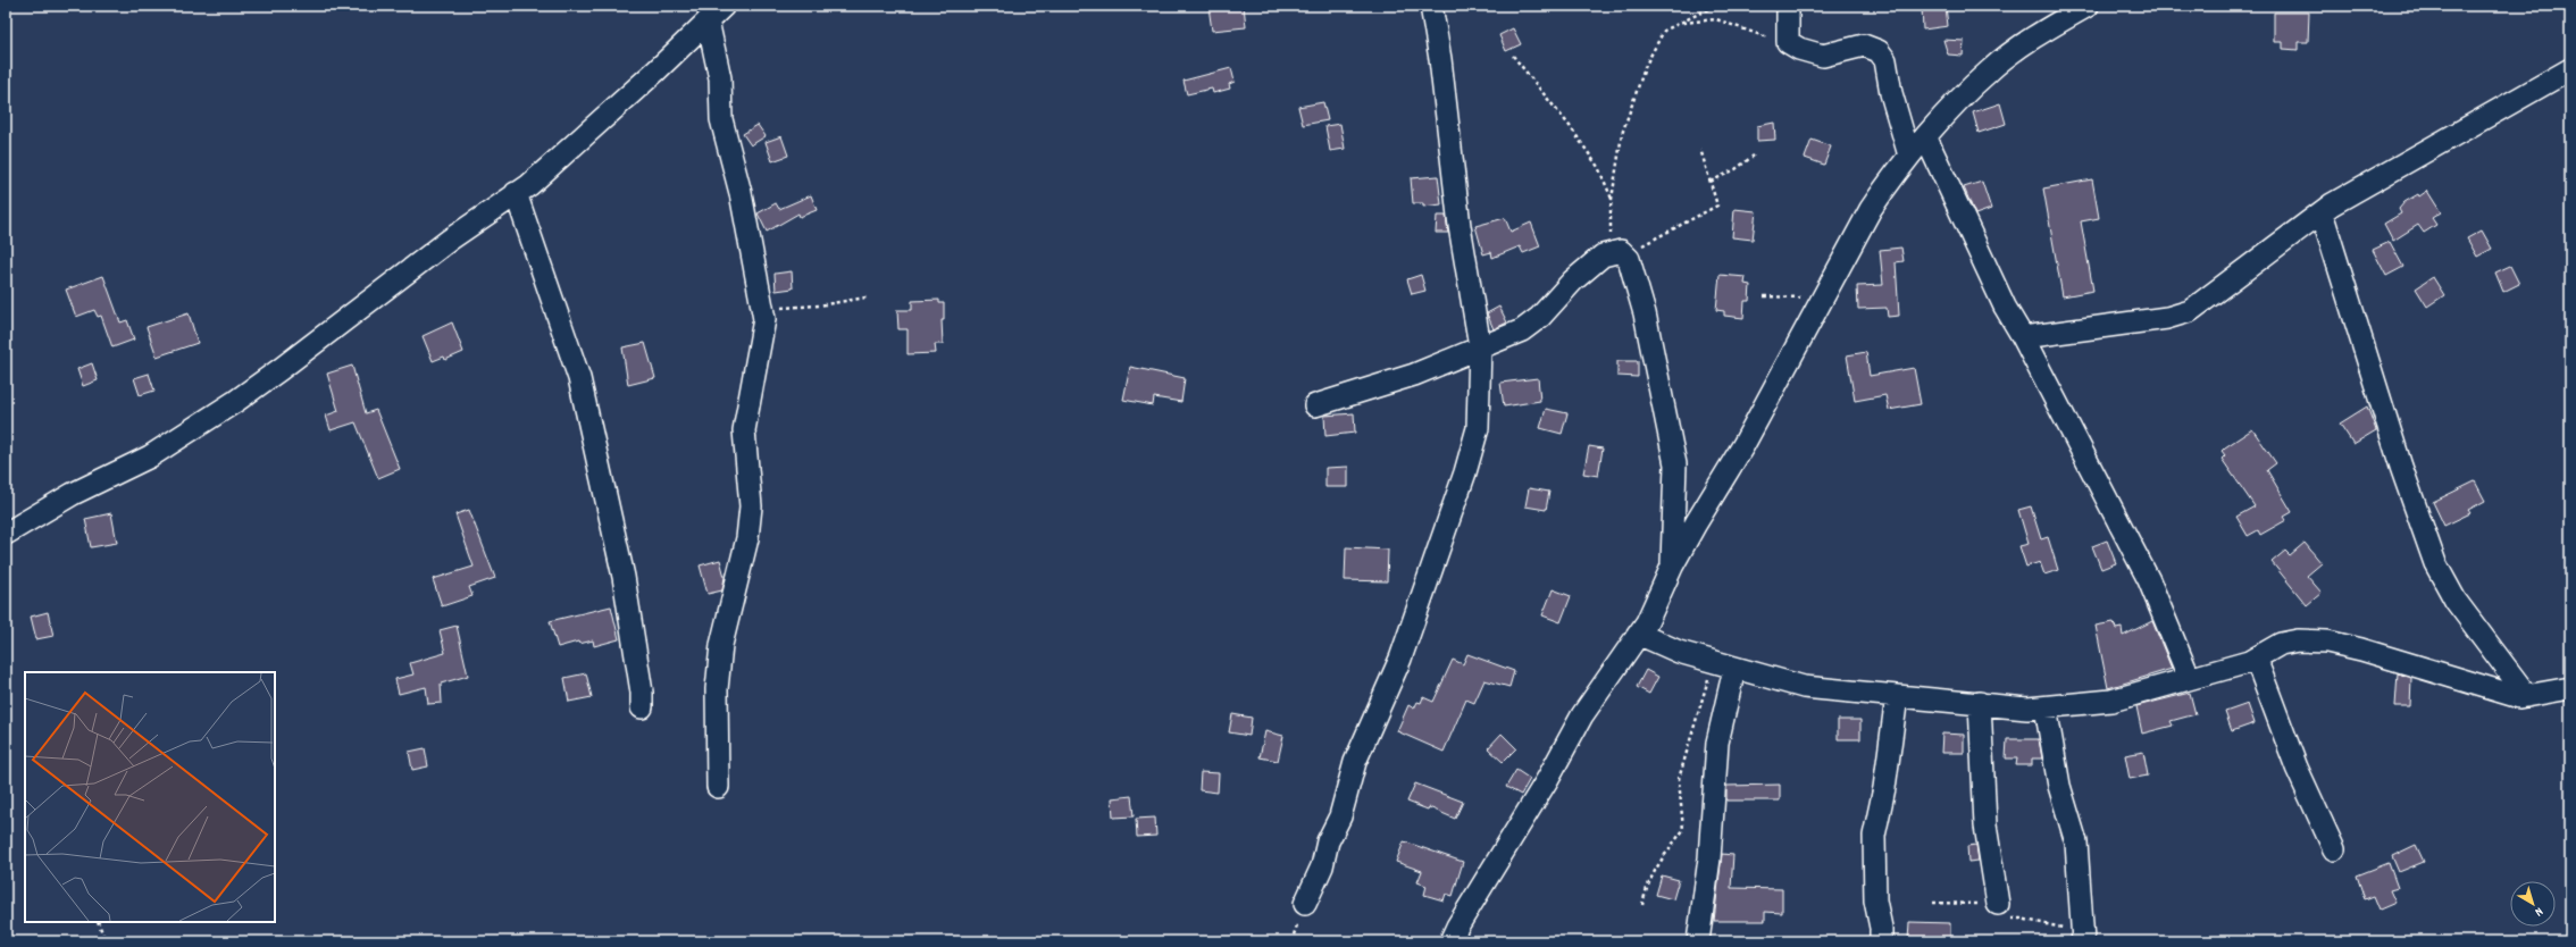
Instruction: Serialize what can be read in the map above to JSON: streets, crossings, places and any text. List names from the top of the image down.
{
  "north": "bottom right"
}
